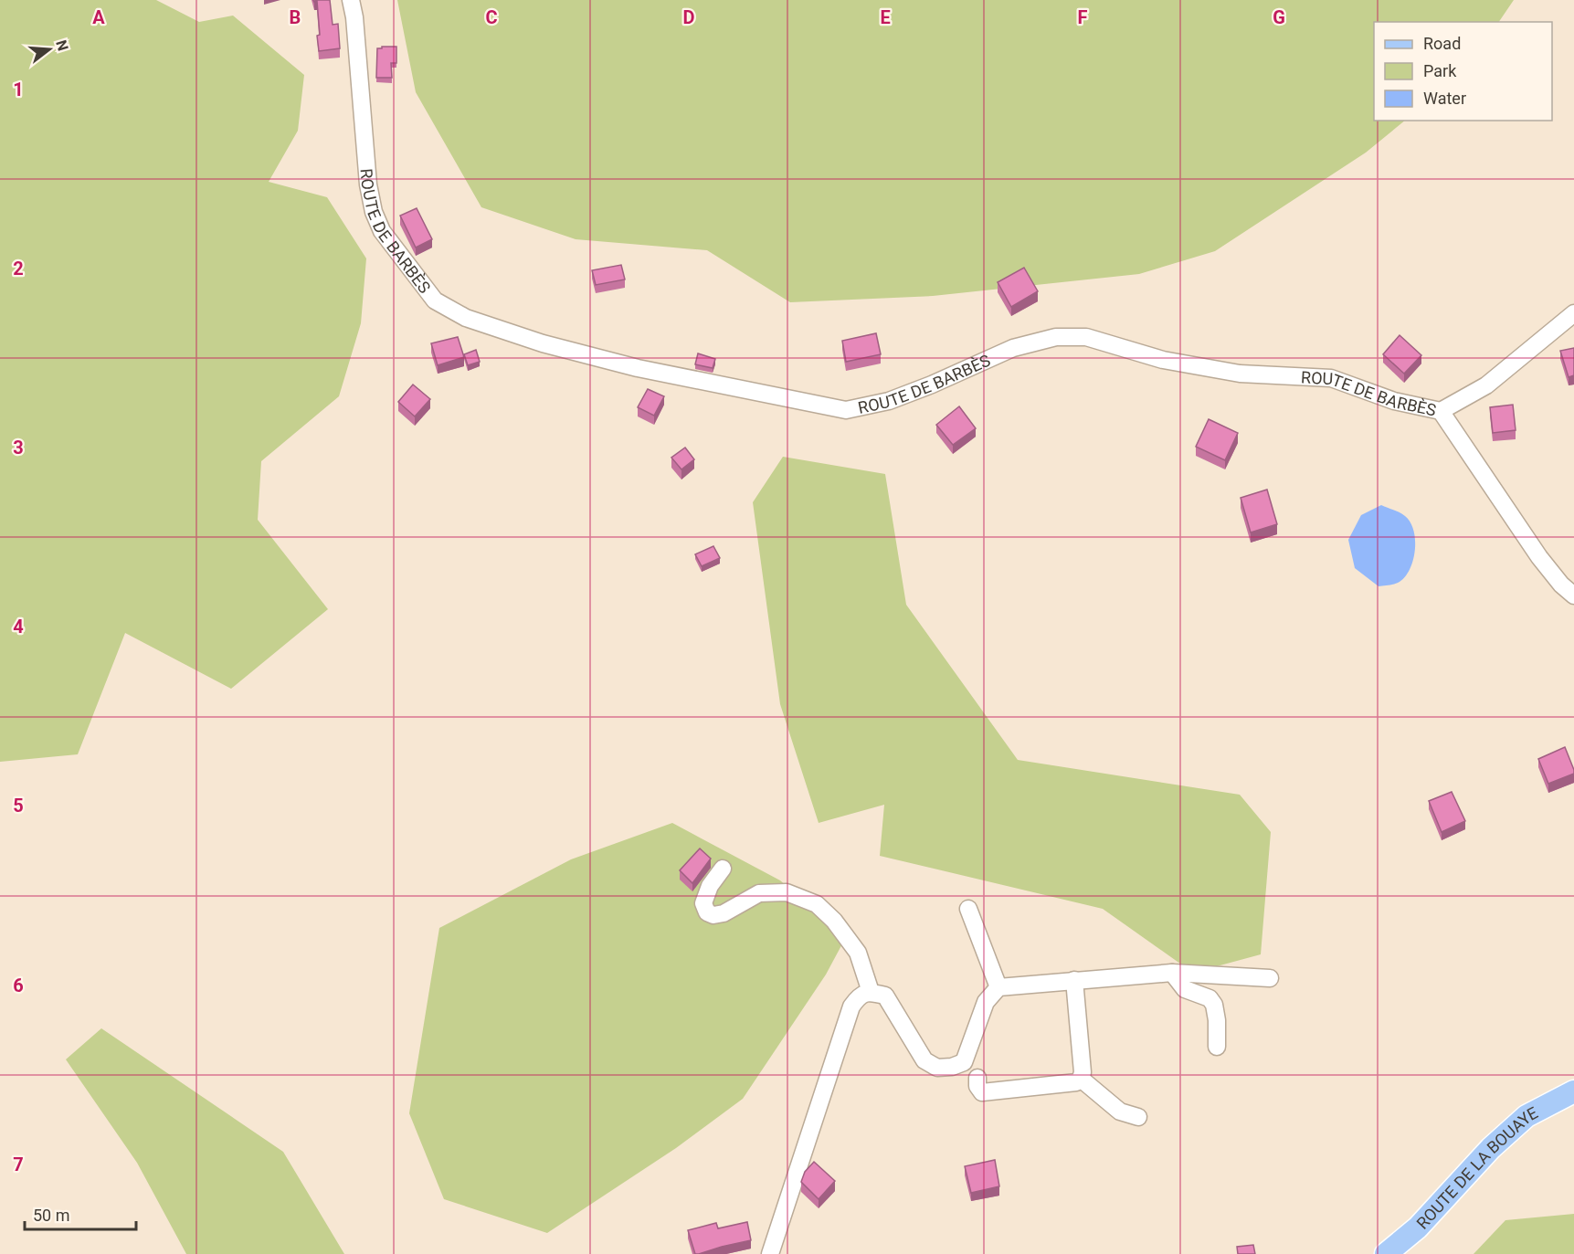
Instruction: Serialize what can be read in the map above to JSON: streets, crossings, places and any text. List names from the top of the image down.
{
  "streets": {
    "main road": ["ROUTE DE LA BOUAYE"],
    "street": ["ROUTE DE BARBÈS"]
  },
  "legend": ["Road", "Park", "Water"],
  "scale_bar": "50 m",
  "north": "right",
  "grid": {
    "columns": [
      "A",
      "B",
      "C",
      "D",
      "E",
      "F",
      "G"
    ],
    "rows": [
      "1",
      "2",
      "3",
      "4",
      "5",
      "6",
      "7"
    ]
  }
}
